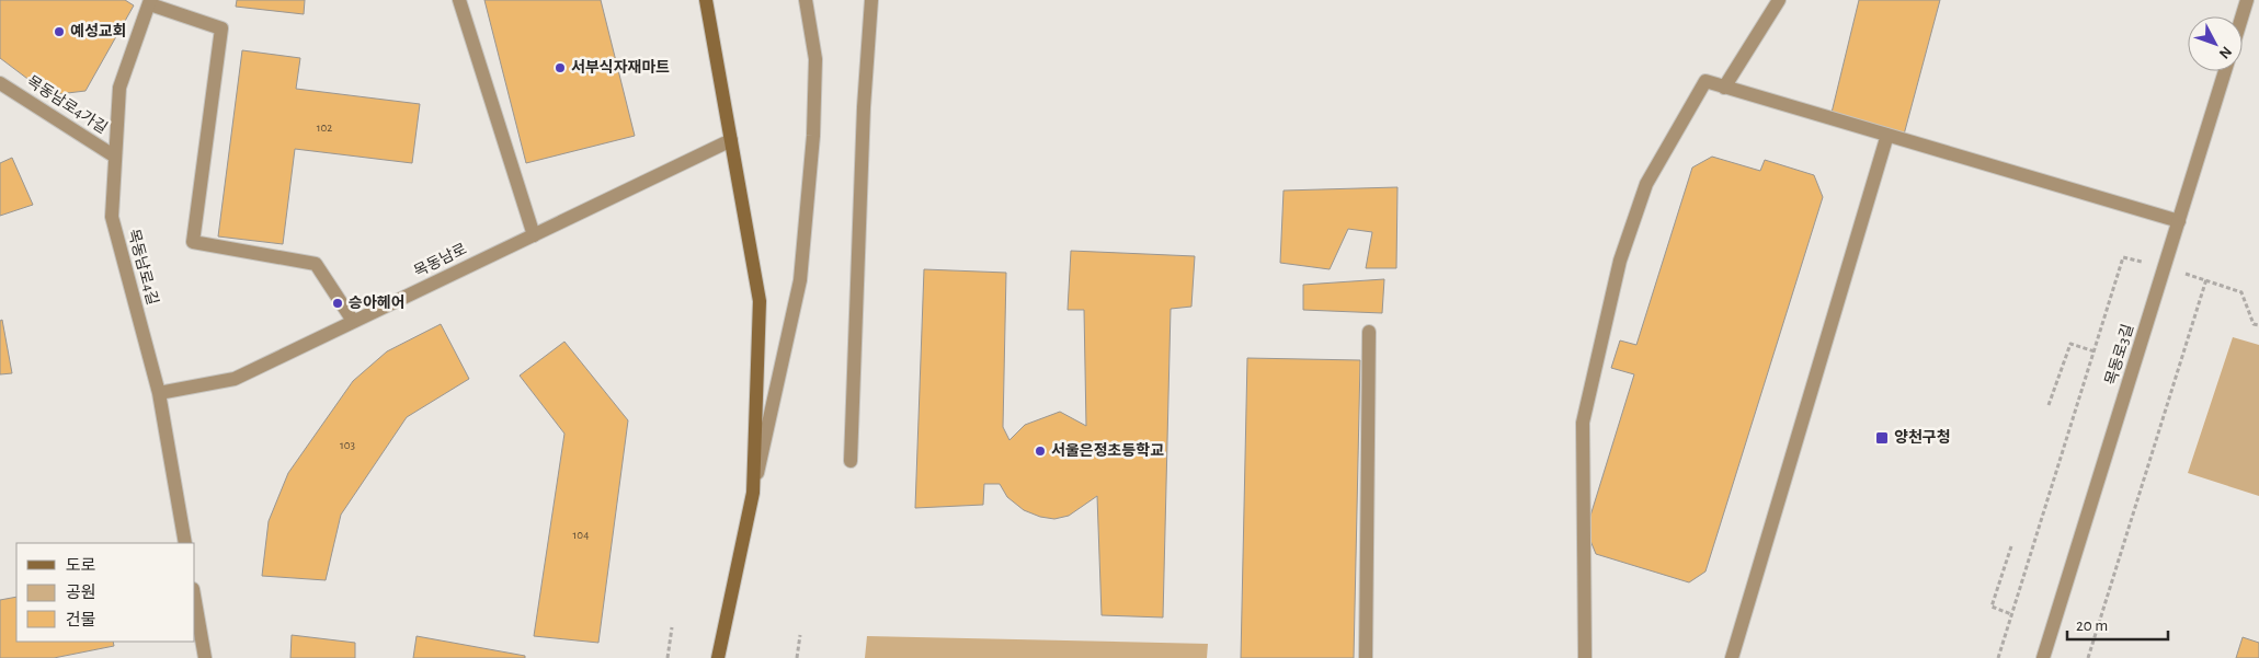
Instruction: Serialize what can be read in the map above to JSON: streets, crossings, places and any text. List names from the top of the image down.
{
  "streets": {
    "street": [
      "목동남로4가길",
      "목동남로",
      "목동남로4길",
      "목동로3길"
    ]
  },
  "crossings": [
    ["목동남로4가길", "목동남로4길"],
    ["목동남로", "목동남로4길"]
  ],
  "places": {
    "other": [
      "예성교회",
      "서부식자재마트",
      "승아헤어",
      "서울은정초등학교"
    ],
    "transit": ["양천구청"]
  },
  "house_numbers": ["102", "103", "104"],
  "legend": ["도로", "공원", "건물"],
  "scale_bar": "20 m",
  "north": "bottom right"
}
